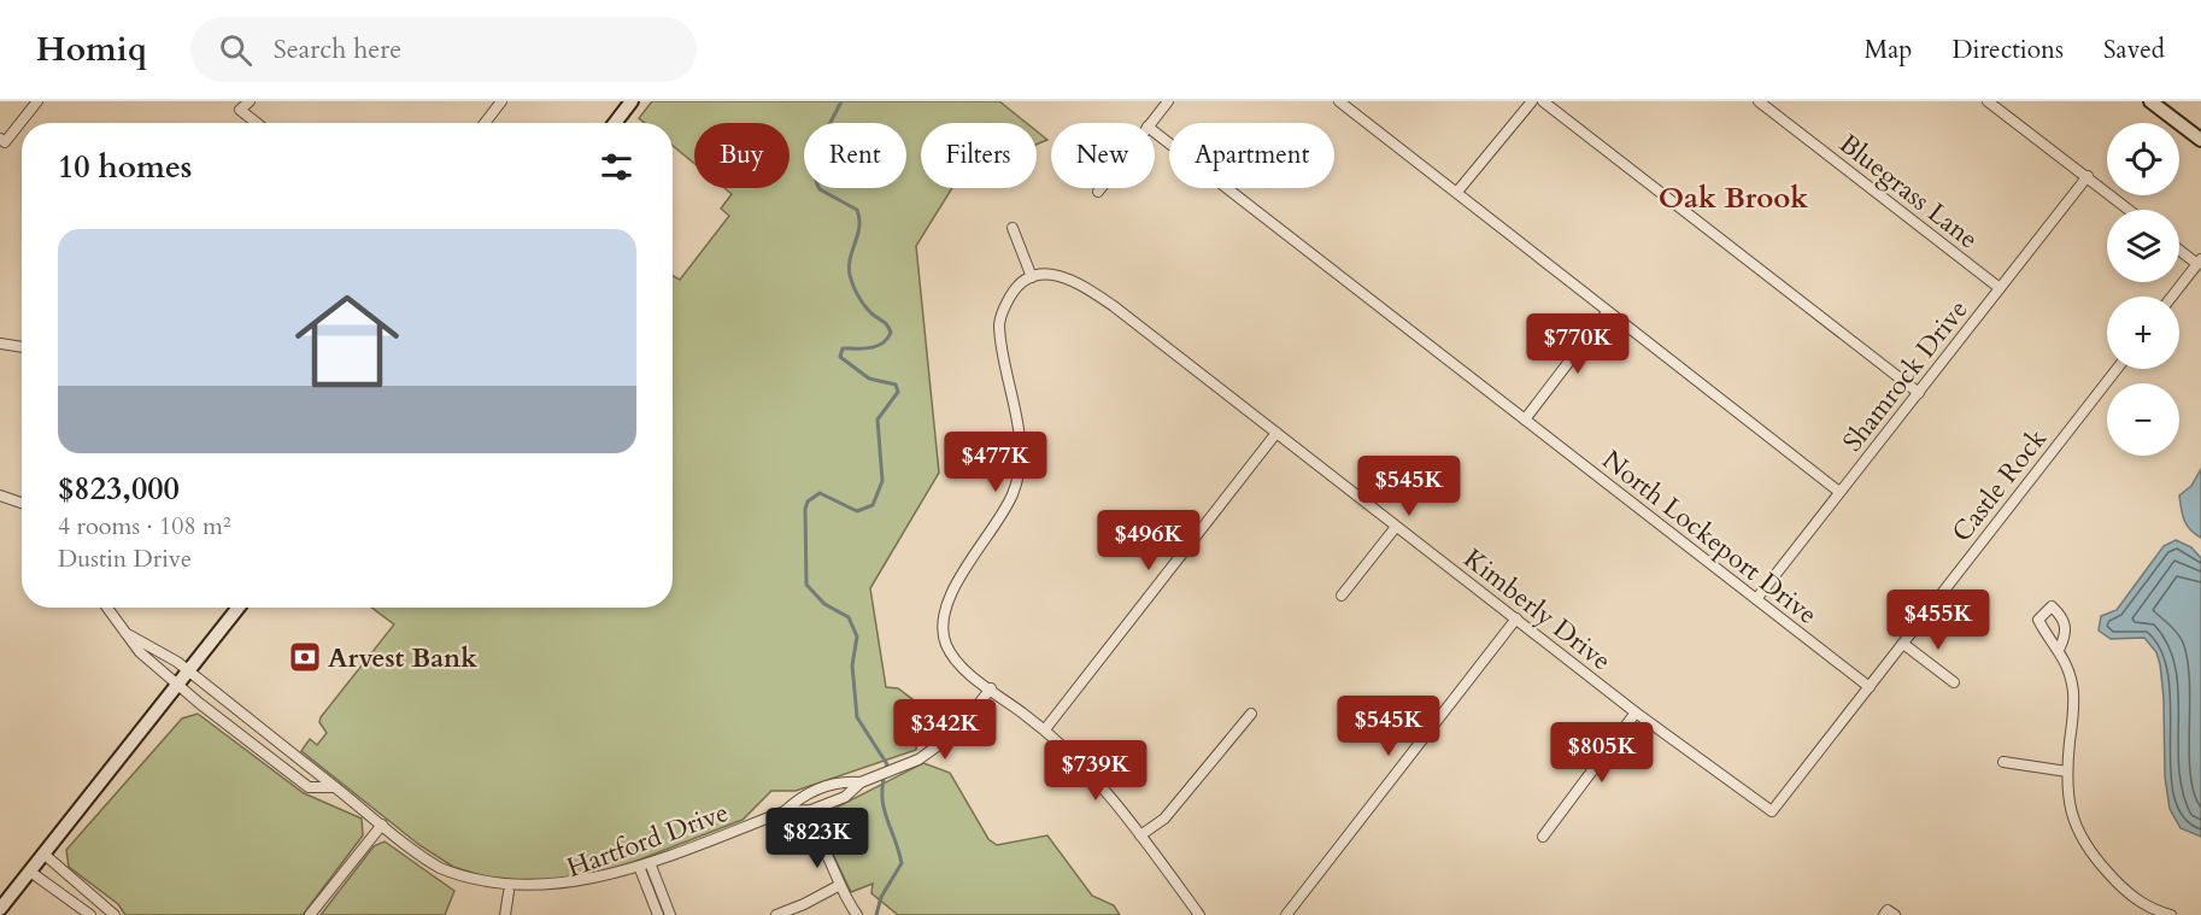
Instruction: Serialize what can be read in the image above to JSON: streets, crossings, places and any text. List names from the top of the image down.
{
  "streets": {
    "street": [
      "Bluegrass Lane",
      "Shamrock Drive",
      "Castle Rock",
      "North Lockeport Drive",
      "Kimberly Drive",
      "Hartford Drive"
    ]
  },
  "crossings": [
    ["Bluegrass Lane", "Shamrock Drive"],
    ["Shamrock Drive", "North Lockeport Drive"],
    ["Castle Rock", "North Lockeport Drive"],
    ["Castle Rock", "Kimberly Drive"]
  ],
  "districts": ["Oak Brook"],
  "places": {
    "bank": ["Arvest Bank"]
  },
  "page": {
    "header": "Homiq",
    "search": "Search here",
    "nav": ["Map", "Directions", "Saved"],
    "map_buttons": ["+", "−"],
    "chip": [
      "Buy",
      "Rent",
      "Filters",
      "New",
      "Apartment"
    ],
    "heading": "10 homes",
    "list": [
      {
        "name": "$823,000",
        "note": "4 rooms · 108 m² · Dustin Drive"
      }
    ],
    "price": [
      "$770K",
      "$477K",
      "$545K",
      "$496K",
      "$455K",
      "$545K",
      "$342K",
      "$805K",
      "$739K",
      "$823K"
    ]
  }
}
